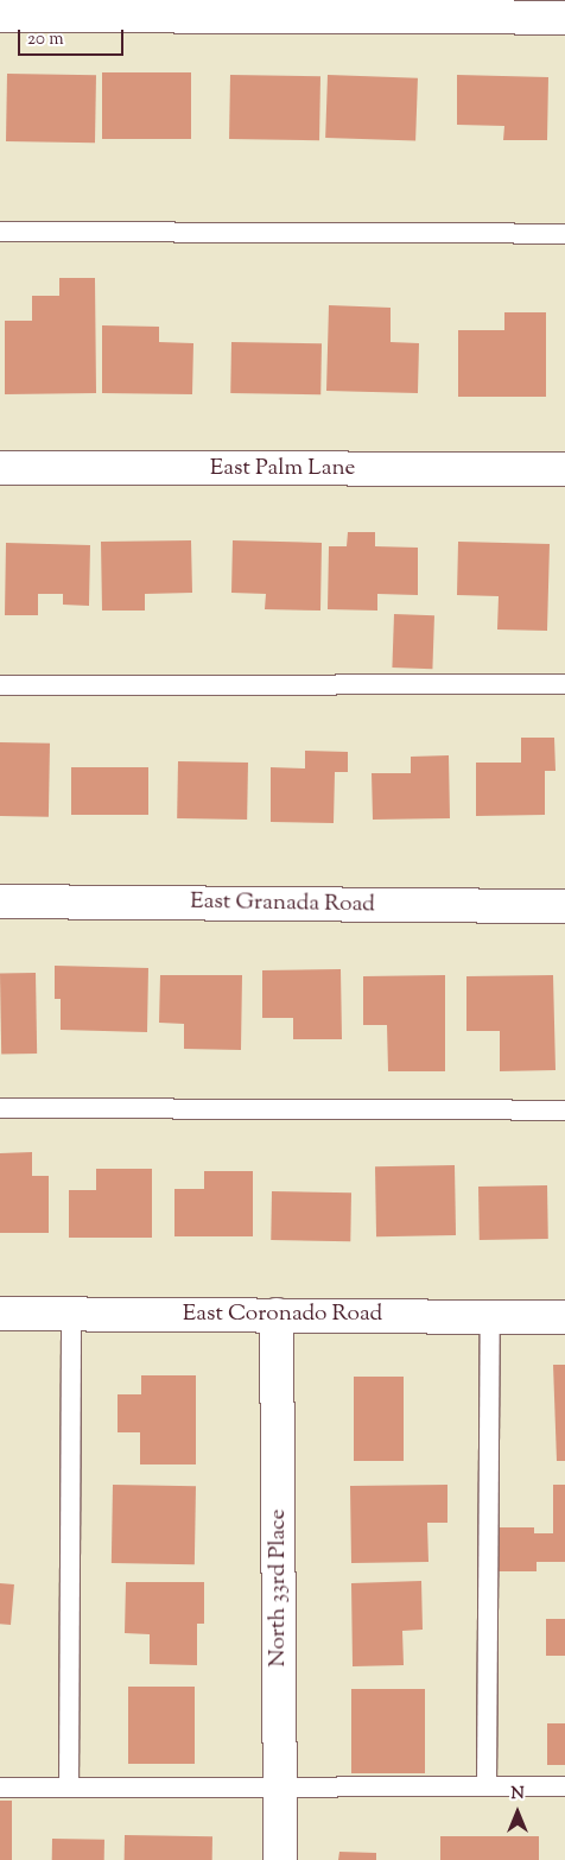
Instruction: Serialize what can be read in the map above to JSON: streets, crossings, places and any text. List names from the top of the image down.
{
  "streets": {
    "street": [
      "East Palm Lane",
      "East Granada Road",
      "East Coronado Road",
      "North 33rd Place"
    ]
  },
  "crossings": [
    ["East Coronado Road", "North 33rd Place"]
  ],
  "scale_bar": "20 m",
  "north": "top"
}
